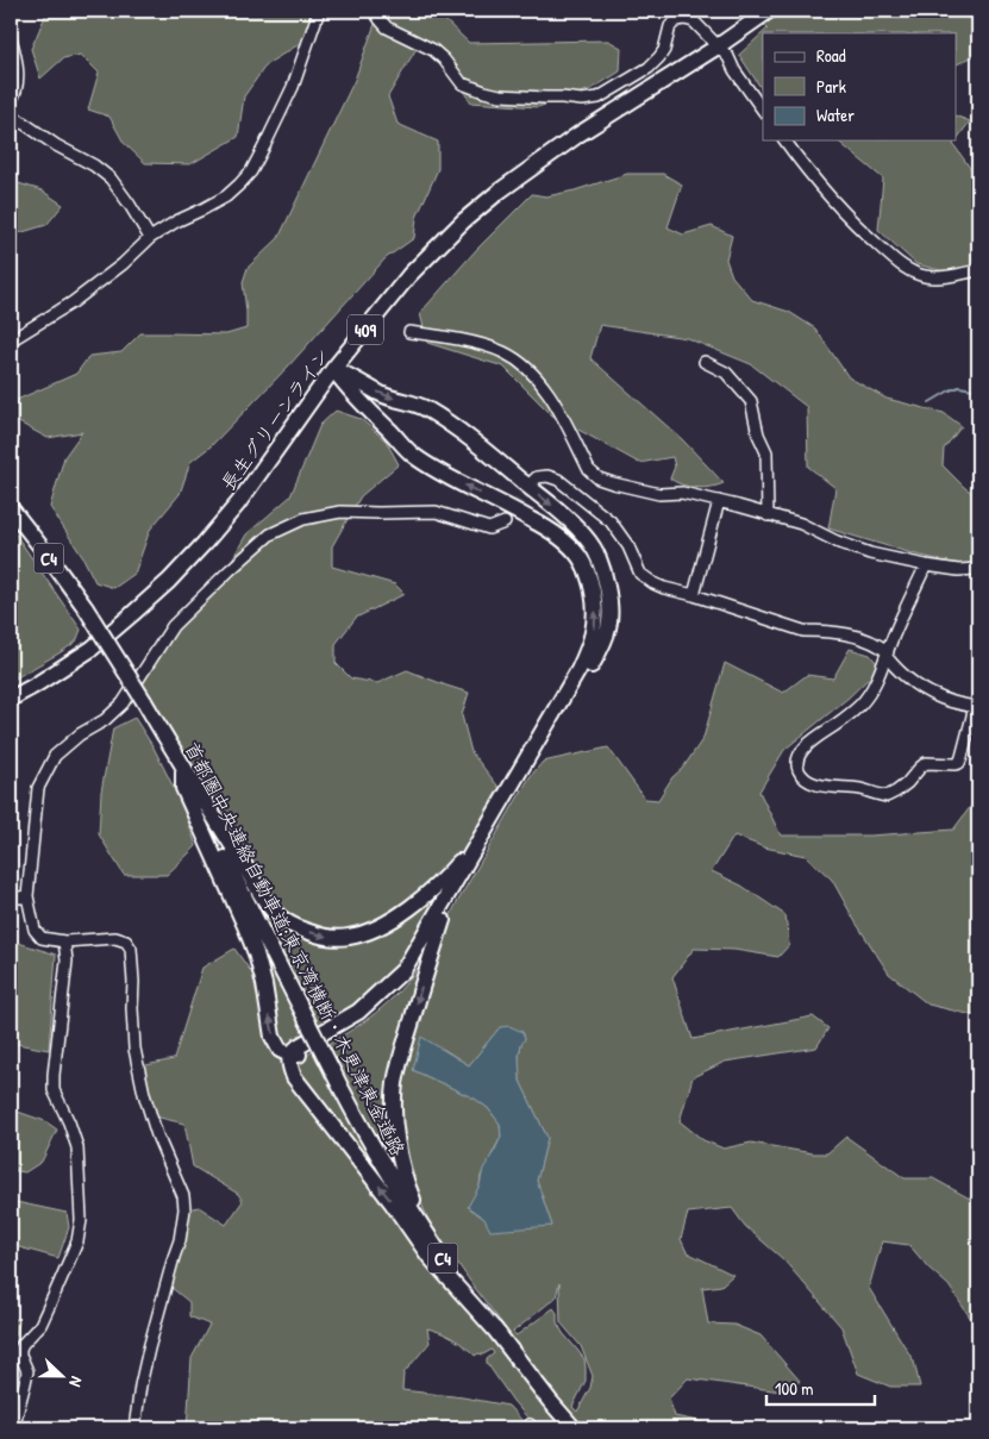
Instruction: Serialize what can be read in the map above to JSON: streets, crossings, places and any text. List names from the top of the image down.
{
  "streets": {
    "highway": [
      "409",
      "長生グリーンライン",
      "C4",
      "首都圏中央連絡自動車道;東京湾横断・木更津東金道路"
    ]
  },
  "legend": ["Road", "Park", "Water"],
  "scale_bar": "100 m",
  "north": "right"
}
